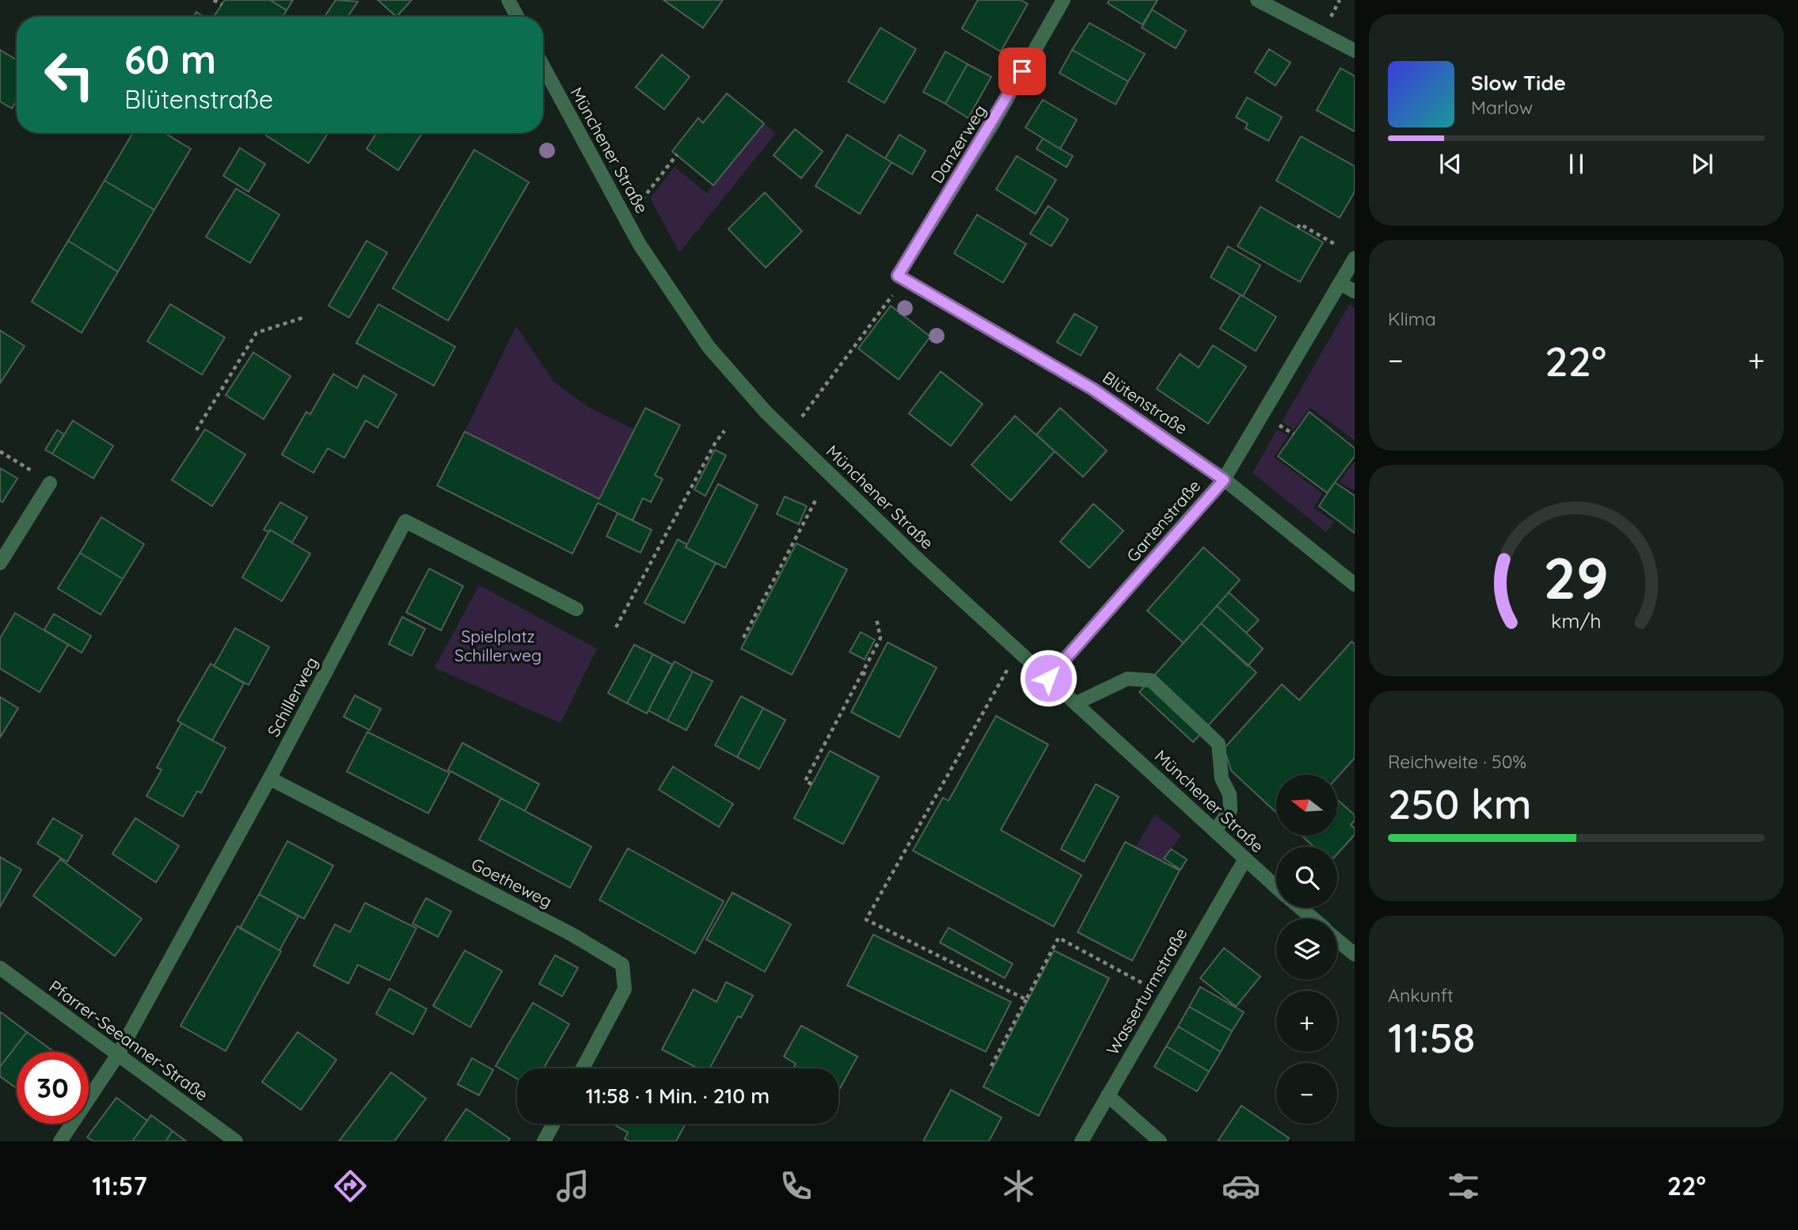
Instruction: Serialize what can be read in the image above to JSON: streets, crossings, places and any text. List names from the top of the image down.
{
  "streets": {
    "street": [
      "Danzerweg",
      "Münchener Straße",
      "Blütenstraße",
      "Gartenstraße",
      "Schillerweg",
      "Goetheweg",
      "Wasserturmstraße",
      "Pfarrer-Seeanner-Straße"
    ]
  },
  "crossings": [
    ["Danzerweg", "Blütenstraße"],
    ["Münchener Straße", "Gartenstraße"],
    ["Münchener Straße", "Wasserturmstraße"],
    ["Blütenstraße", "Gartenstraße"],
    ["Schillerweg", "Goetheweg"],
    ["Schillerweg", "Pfarrer-Seeanner-Straße"]
  ],
  "parks": ["Spielplatz Schillerweg"],
  "north": "left",
  "page": {
    "turn": ["60 m", "Blütenstraße"],
    "song": ["Slow Tide", "Marlow"],
    "tile": [
      "Klima",
      ["Reichweite · 50%", "250 km"],
      ["Ankunft", "11:58"]
    ],
    "heat": ["−", "22°", "+"],
    "map_buttons": ["+", "−"],
    "limit": "30",
    "trip": "11:58 · 1 Min. · 210 m",
    "tabs": ["11:57", "22°"],
    "gauge": ["29", "km/h"]
  }
}
